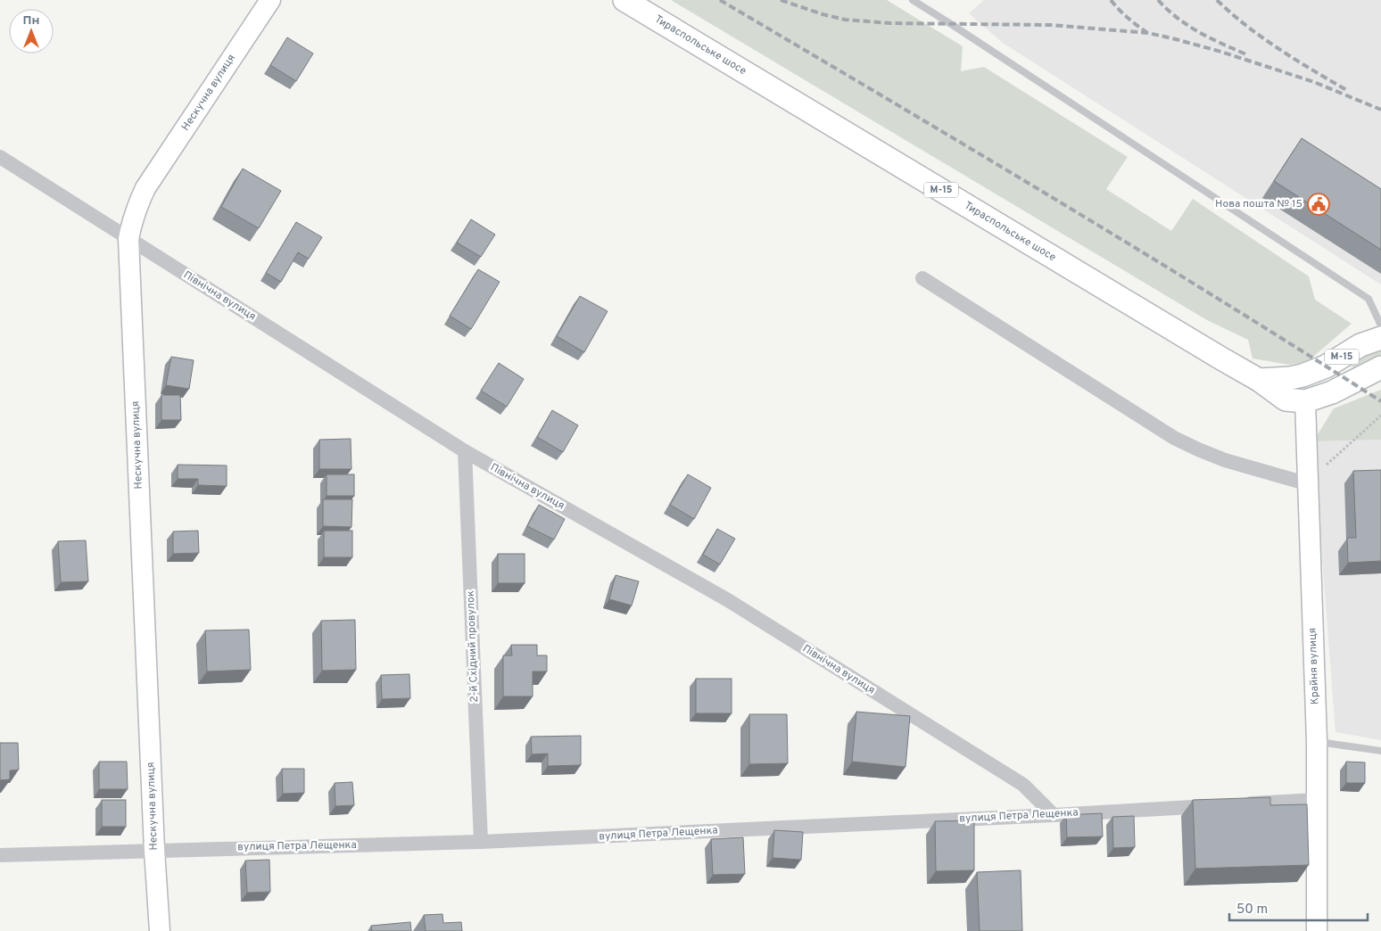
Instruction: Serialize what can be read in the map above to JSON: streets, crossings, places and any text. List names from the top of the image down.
{
  "streets": {
    "main road": ["Тираспольське шосе", "М-15"],
    "street": [
      "Нескучна вулиця",
      "Північна вулиця",
      "2-й Східний провулок",
      "Крайня вулиця",
      "вулиця Петра Лещенка"
    ]
  },
  "crossings": [
    ["Тираспольське шосе", "М-15"],
    ["Тираспольське шосе", "Крайня вулиця"],
    ["Нескучна вулиця", "Північна вулиця"],
    ["Нескучна вулиця", "вулиця Петра Лещенка"],
    ["М-15", "Крайня вулиця"],
    ["Північна вулиця", "2-й Східний провулок"],
    ["Північна вулиця", "вулиця Петра Лещенка"],
    ["2-й Східний провулок", "вулиця Петра Лещенка"]
  ],
  "places": {
    "public building": ["Нова пошта № 15"]
  },
  "scale_bar": "50 m",
  "north": "top"
}
